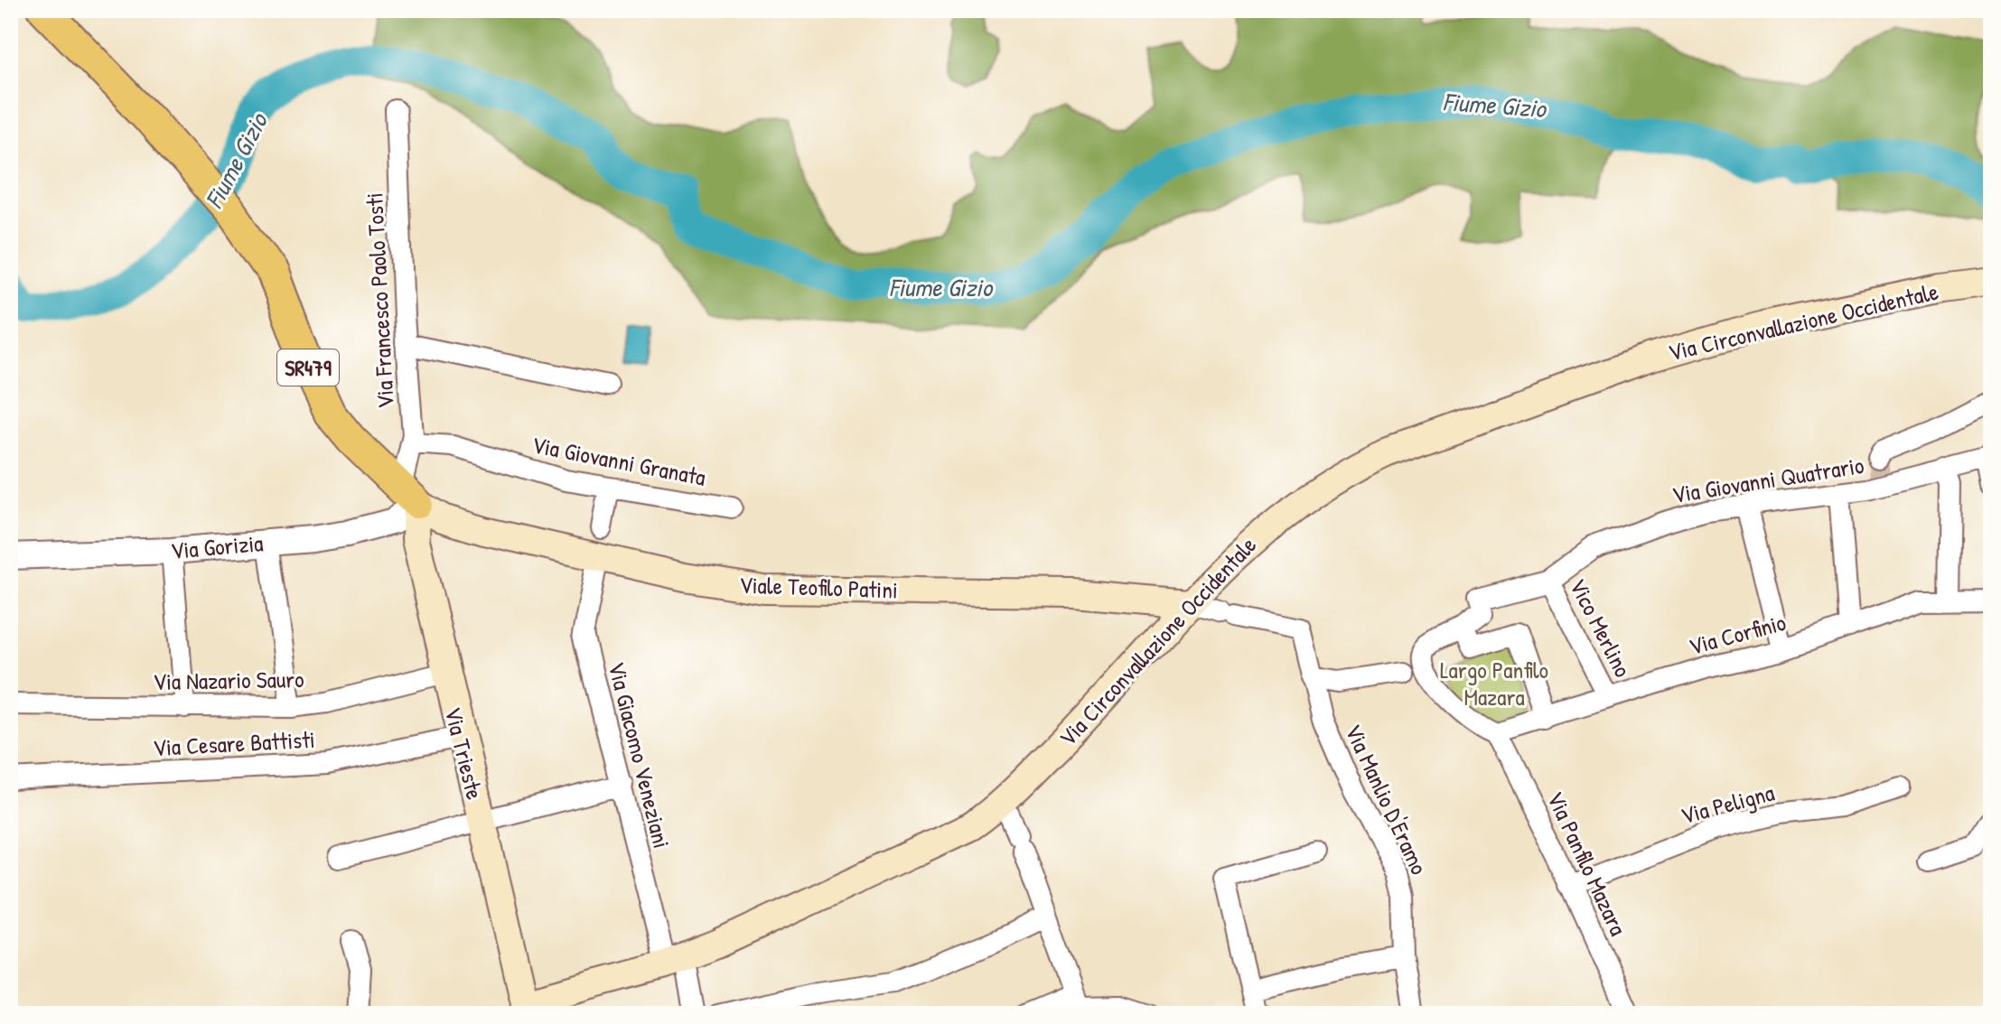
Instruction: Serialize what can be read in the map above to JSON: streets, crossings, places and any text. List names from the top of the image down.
{
  "streets": {
    "main road": [
      "Via Circonvallazione Occidentale",
      "SR479",
      "Viale Teofilo Patini",
      "Via Trieste"
    ],
    "street": [
      "Via Francesco Paolo Tosti",
      "Via Giovanni Granata",
      "Via Giovanni Quatrario",
      "Via Gorizia",
      "Vico Merlino",
      "Via Corfinio",
      "Via Nazario Sauro",
      "Via Cesare Battisti",
      "Via Giacomo Veneziani",
      "Via Manlio D'Eramo",
      "Via Peligna",
      "Via Panfilo Mazara"
    ]
  },
  "crossings": [
    ["Via Francesco Paolo Tosti", "SR479"],
    ["Via Francesco Paolo Tosti", "Via Giovanni Granata"],
    ["Via Francesco Paolo Tosti", "Via Gorizia"],
    ["Via Francesco Paolo Tosti", "Viale Teofilo Patini"],
    ["Via Francesco Paolo Tosti", "Via Trieste"],
    ["Via Circonvallazione Occidentale", "Viale Teofilo Patini"],
    ["Via Circonvallazione Occidentale", "Via Trieste"],
    ["Via Circonvallazione Occidentale", "Via Giacomo Veneziani"],
    ["Via Circonvallazione Occidentale", "Via Manlio D'Eramo"],
    ["SR479", "Via Gorizia"],
    ["SR479", "Viale Teofilo Patini"],
    ["SR479", "Via Trieste"],
    ["Via Giovanni Quatrario", "Vico Merlino"],
    ["Via Gorizia", "Viale Teofilo Patini"],
    ["Via Gorizia", "Via Trieste"],
    ["Viale Teofilo Patini", "Via Trieste"],
    ["Viale Teofilo Patini", "Via Giacomo Veneziani"],
    ["Viale Teofilo Patini", "Via Manlio D'Eramo"],
    ["Vico Merlino", "Via Corfinio"],
    ["Via Corfinio", "Via Panfilo Mazara"],
    ["Via Nazario Sauro", "Via Trieste"],
    ["Via Cesare Battisti", "Via Trieste"],
    ["Via Peligna", "Via Panfilo Mazara"]
  ],
  "water": ["Fiume Gizio"],
  "parks": ["Largo Panfilo Mazara"]
}
